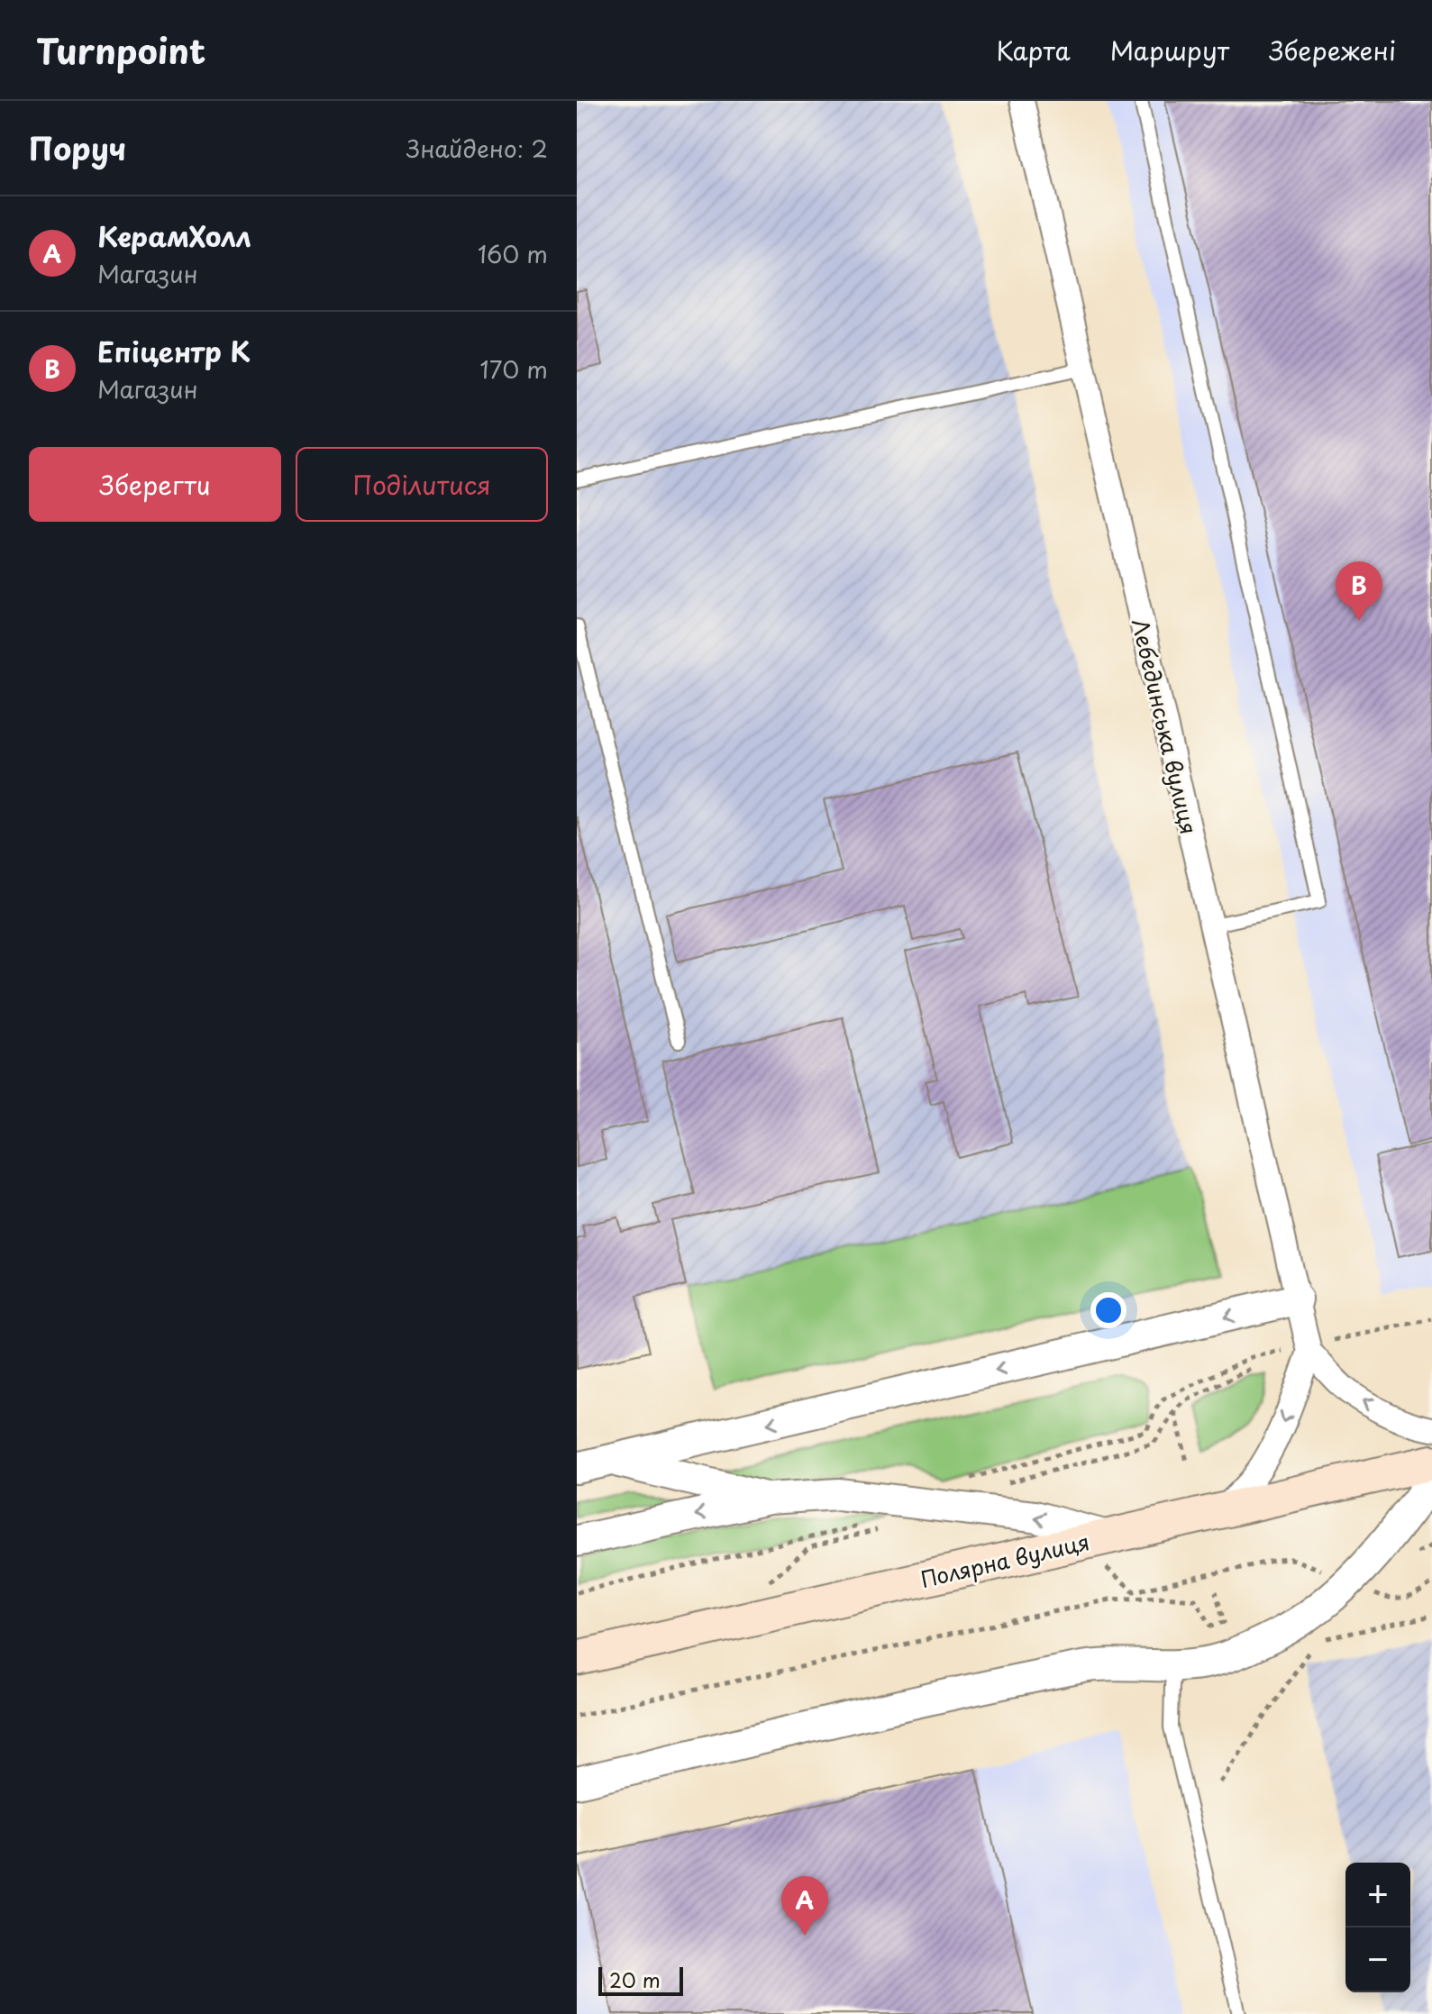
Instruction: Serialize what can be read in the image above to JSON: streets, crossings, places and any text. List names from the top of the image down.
{
  "streets": {
    "main road": ["Полярна вулиця"],
    "street": ["Лебединська вулиця"]
  },
  "scale_bar": "20 m",
  "page": {
    "header": "Turnpoint",
    "nav": ["Карта", "Маршрут", "Збережені"],
    "heading": ["Поруч", "Знайдено: 2"],
    "list": [
      {
        "mark": "A",
        "name": "КерамХолл",
        "note": "Магазин",
        "value": "160 m"
      },
      {
        "mark": "B",
        "name": "Епіцентр К",
        "note": "Магазин",
        "value": "170 m"
      }
    ],
    "buttons": ["Зберегти", "Поділитися"],
    "pins": ["B", "A"],
    "map_buttons": ["+", "−"],
    "scale": "20 m"
  }
}
